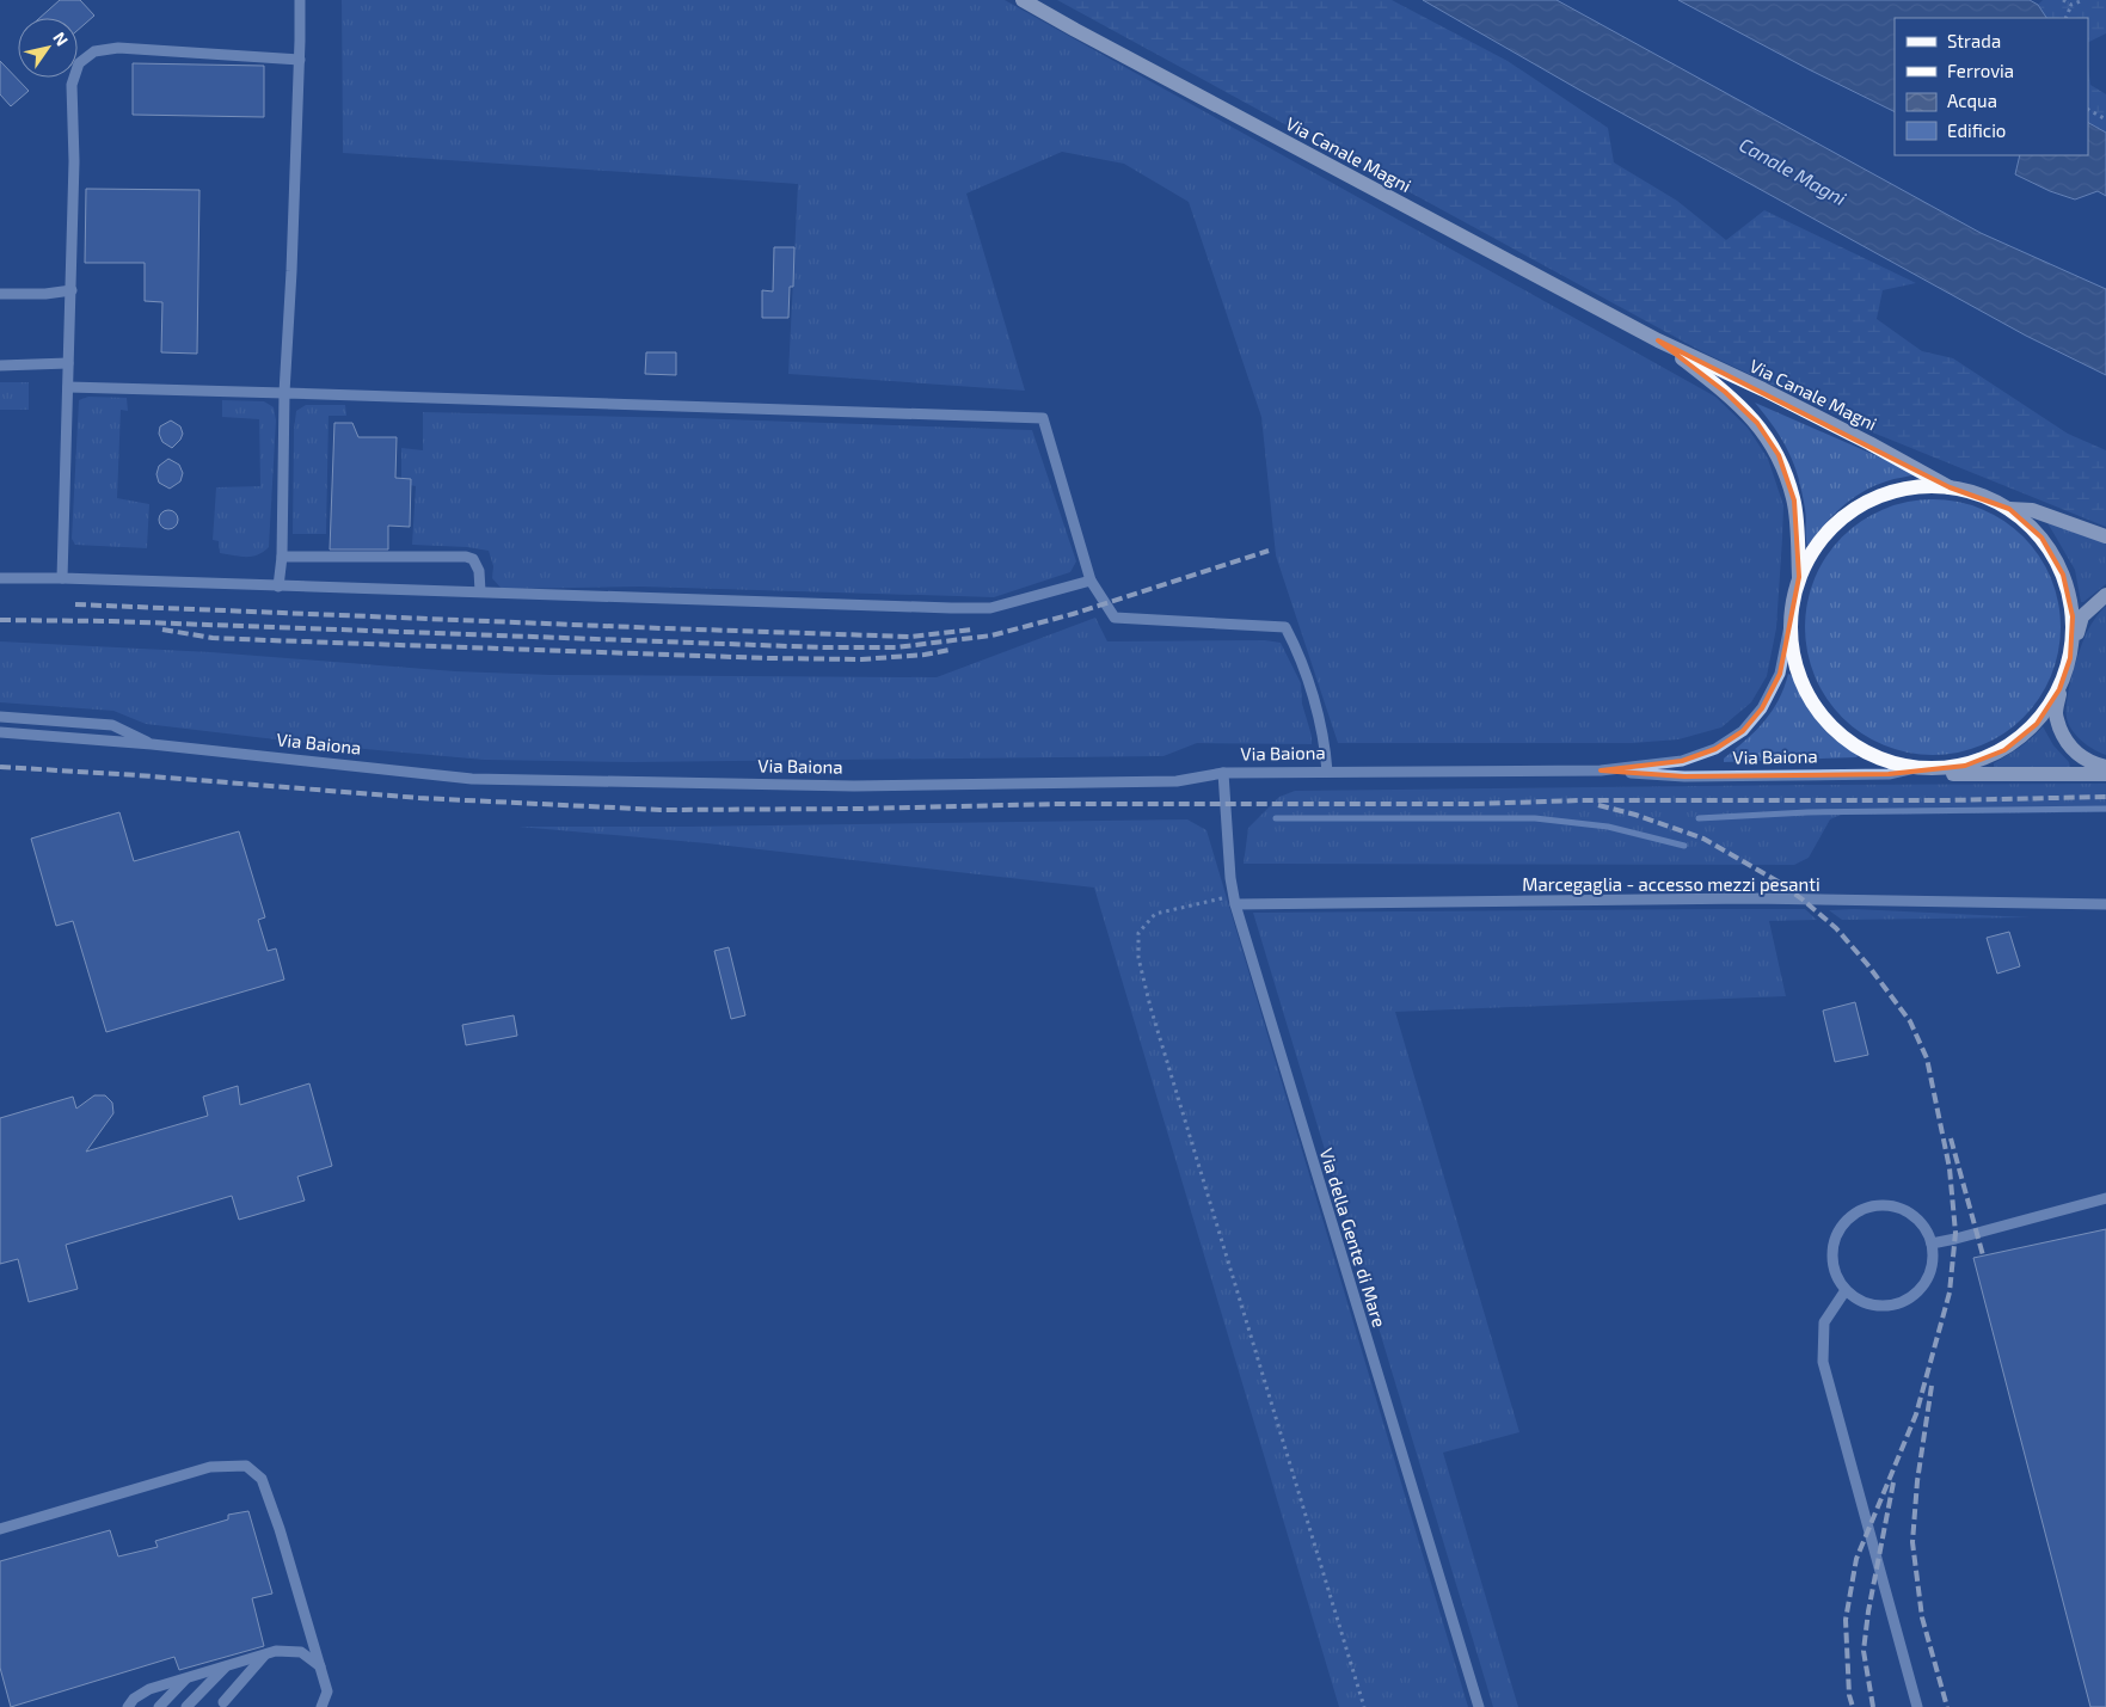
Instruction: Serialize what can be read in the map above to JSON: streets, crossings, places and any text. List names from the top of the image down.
{
  "streets": {
    "main road": ["Via Canale Magni", "Via Baiona"],
    "street": ["Marcegaglia - accesso mezzi pesanti", "Via della Gente di Mare"]
  },
  "crossings": [
    ["Via Baiona", "Via della Gente di Mare"],
    ["Marcegaglia - accesso mezzi pesanti", "Via della Gente di Mare"]
  ],
  "water": ["Canale Magni"],
  "legend": [
    "Strada",
    "Ferrovia",
    "Acqua",
    "Edificio"
  ],
  "north": "top right"
}
